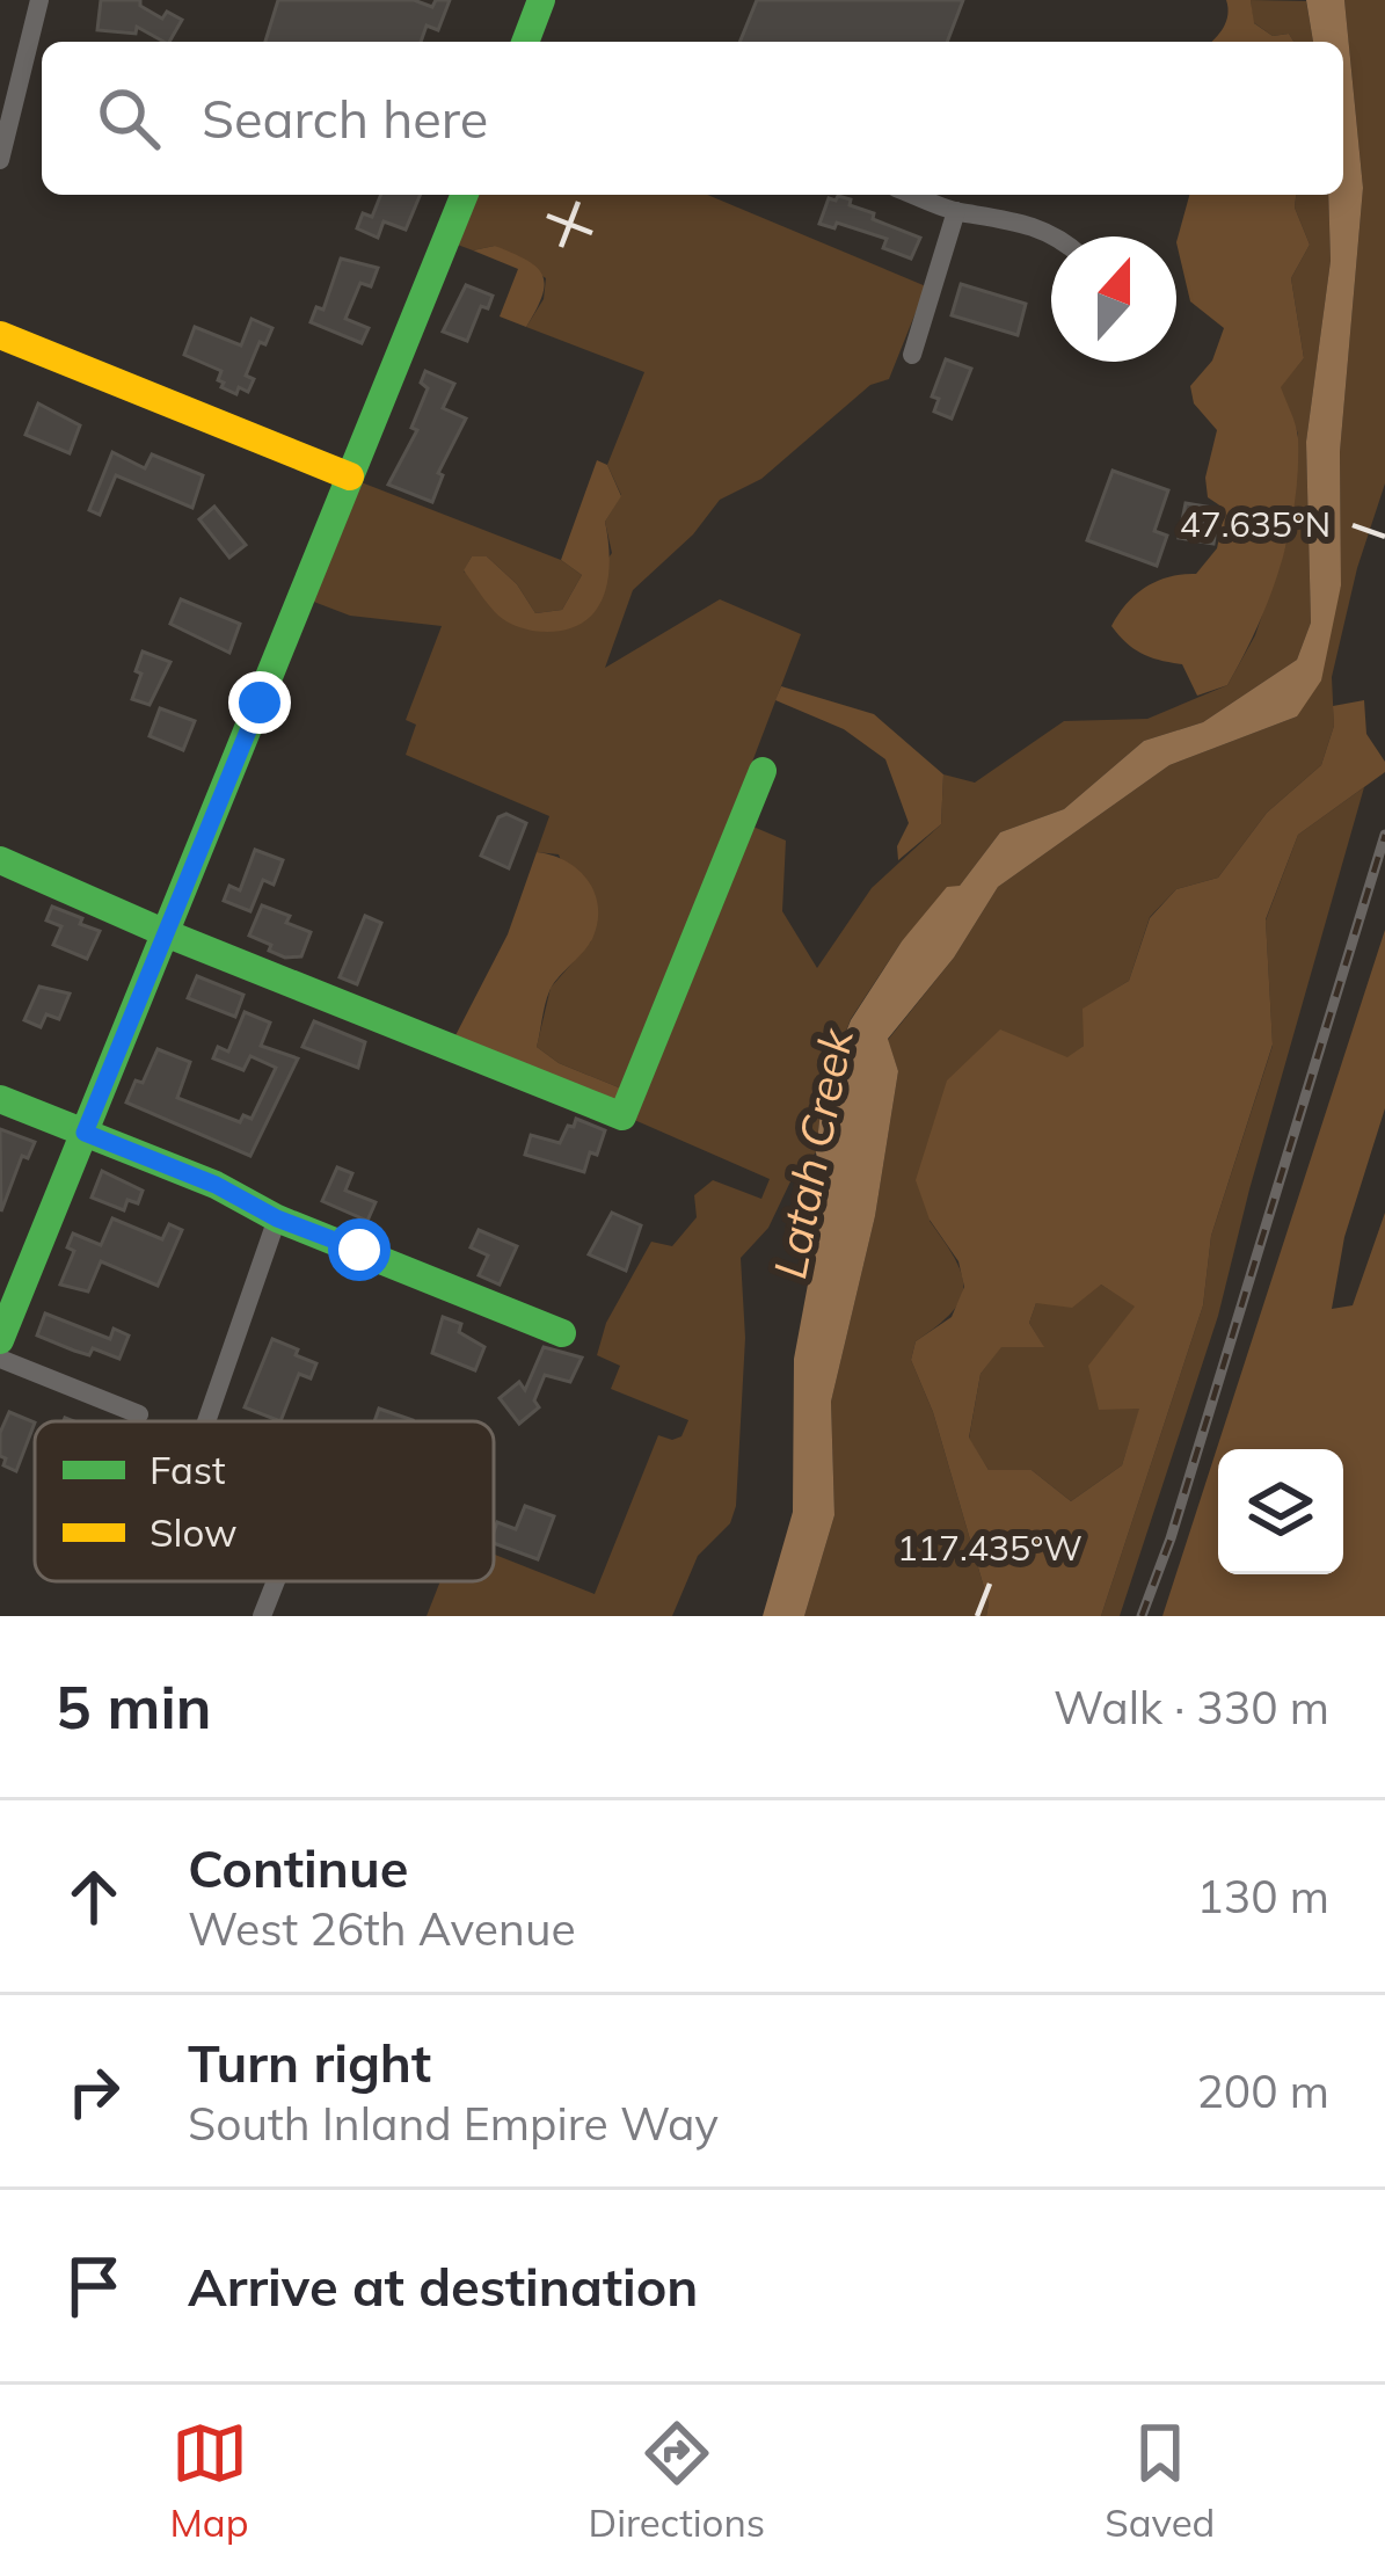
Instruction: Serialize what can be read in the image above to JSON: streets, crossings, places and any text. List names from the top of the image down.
{
  "water": ["Latah Creek"],
  "legend": ["Fast", "Slow"],
  "north": "top",
  "page": {
    "search": "Search here",
    "heading": ["5 min", "Walk · 330 m"],
    "list": [
      ["Continue", "West 26th Avenue", "130 m"],
      ["Turn right", "South Inland Empire Way", "200 m"],
      "Arrive at destination"
    ],
    "nav": ["Map", "Directions", "Saved"]
  },
  "coordinates": ["47.635°N", "117.435°W"]
}
